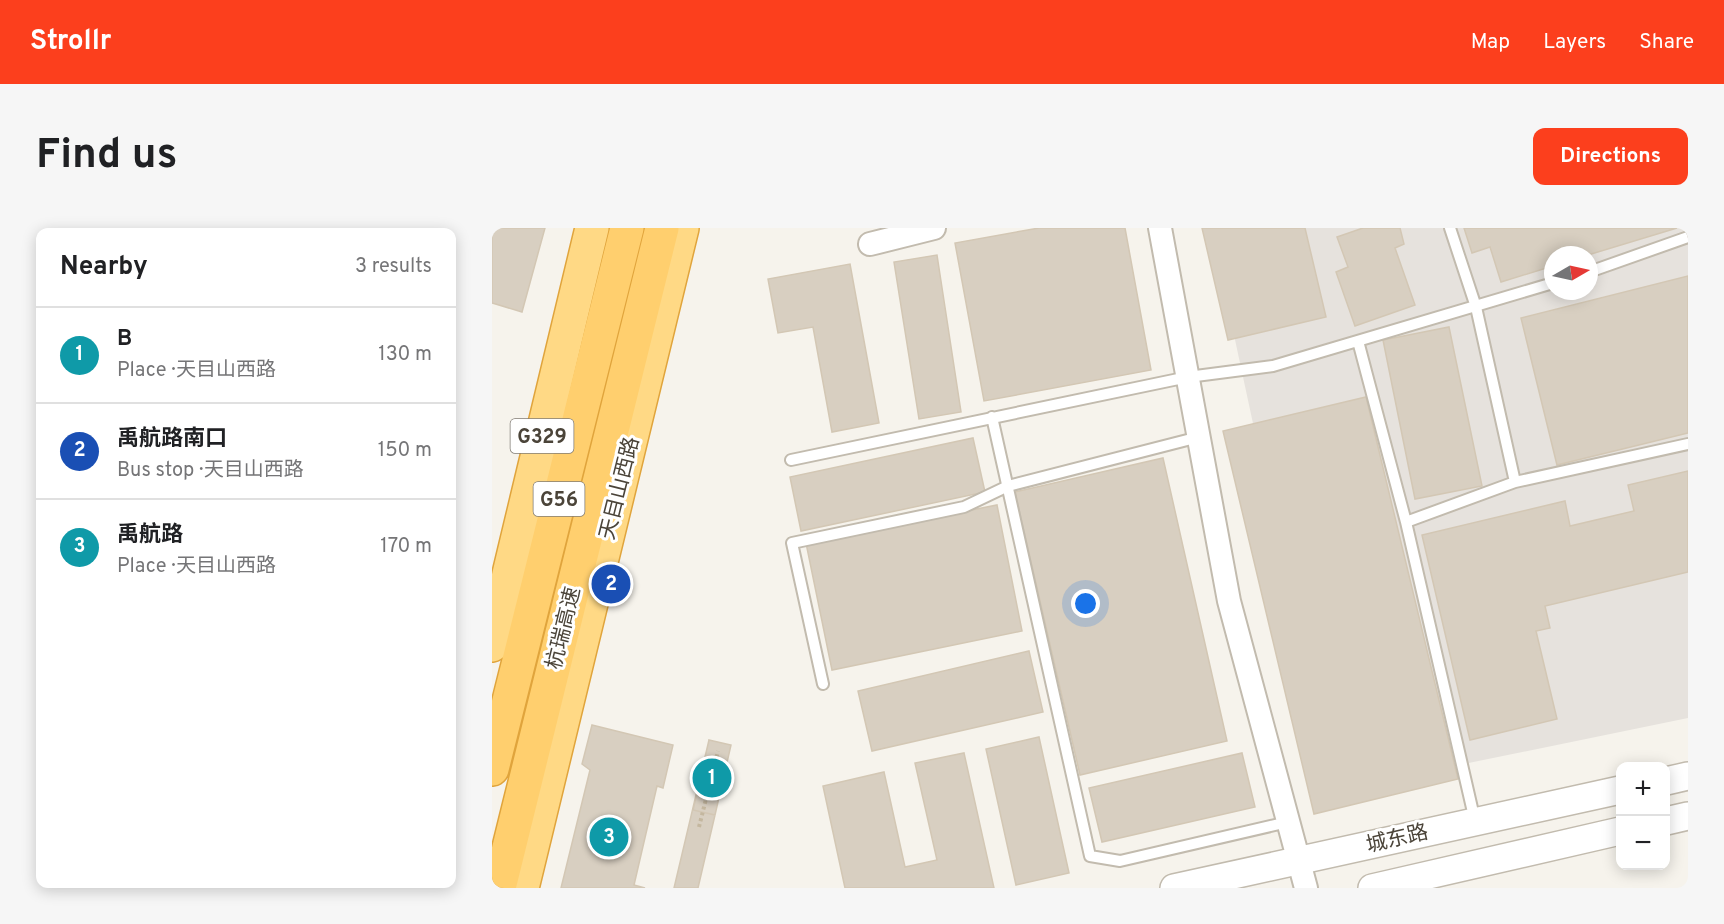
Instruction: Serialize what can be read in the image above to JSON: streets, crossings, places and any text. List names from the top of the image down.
{
  "streets": {
    "highway": [
      "G329",
      "天目山西路",
      "G56",
      "杭瑞高速"
    ],
    "street": ["城东路"]
  },
  "north": "right",
  "page": {
    "header": "Strollr",
    "nav": ["Map", "Layers", "Share"],
    "buttons": "Directions",
    "title": "Find us",
    "heading": ["Nearby", "3 results"],
    "list": [
      {
        "mark": "1",
        "name": "B",
        "note": "Place · 天目山西路",
        "value": "130 m"
      },
      {
        "mark": "2",
        "name": "禹航路南口",
        "note": "Bus stop · 天目山西路",
        "value": "150 m"
      },
      {
        "mark": "3",
        "name": "禹航路",
        "note": "Place · 天目山西路",
        "value": "170 m"
      }
    ],
    "pins": ["2", "1", "3"],
    "map_buttons": ["+", "−"]
  }
}
